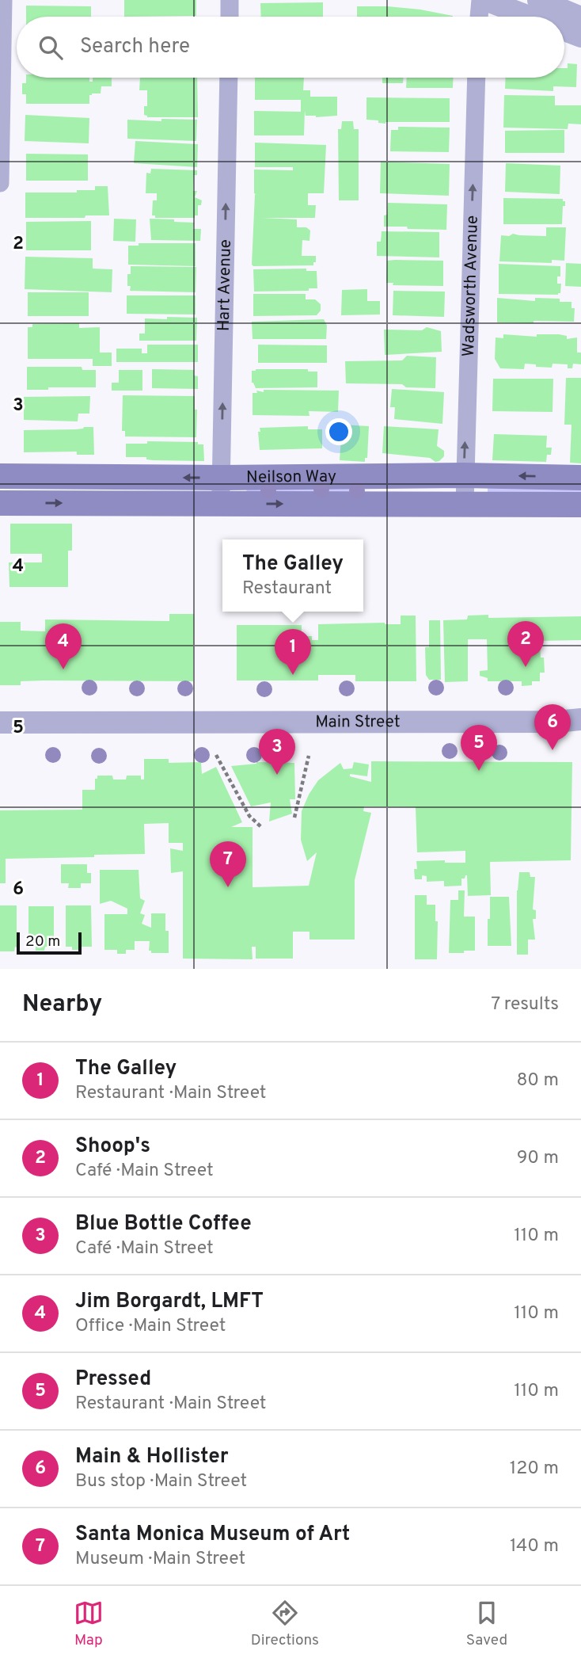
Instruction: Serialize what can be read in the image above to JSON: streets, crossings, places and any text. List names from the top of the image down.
{
  "streets": {
    "main road": ["Neilson Way"],
    "street": ["Hart Avenue", "Wadsworth Avenue", "Main Street"]
  },
  "crossings": [
    ["Hart Avenue", "Neilson Way"],
    ["Wadsworth Avenue", "Neilson Way"]
  ],
  "one_way": ["Hart Avenue", "Wadsworth Avenue"],
  "scale_bar": "20 m",
  "page": {
    "search": "Search here",
    "popup": ["The Galley", "Restaurant"],
    "pins": [
      "2",
      "4",
      "1",
      "6",
      "5",
      "3",
      "7"
    ],
    "scale": "20 m",
    "heading": ["Nearby", "7 results"],
    "list": [
      {
        "mark": "1",
        "name": "The Galley",
        "note": "Restaurant · Main Street",
        "value": "80 m"
      },
      {
        "mark": "2",
        "name": "Shoop's",
        "note": "Café · Main Street",
        "value": "90 m"
      },
      {
        "mark": "3",
        "name": "Blue Bottle Coffee",
        "note": "Café · Main Street",
        "value": "110 m"
      },
      {
        "mark": "4",
        "name": "Jim Borgardt, LMFT",
        "note": "Office · Main Street",
        "value": "110 m"
      },
      {
        "mark": "5",
        "name": "Pressed",
        "note": "Restaurant · Main Street",
        "value": "110 m"
      },
      {
        "mark": "6",
        "name": "Main & Hollister",
        "note": "Bus stop · Main Street",
        "value": "120 m"
      },
      {
        "mark": "7",
        "name": "Santa Monica Museum of Art",
        "note": "Museum · Main Street",
        "value": "140 m"
      }
    ],
    "nav": ["Map", "Directions", "Saved"]
  },
  "grid": {
    "rows": [
      "2",
      "3",
      "4",
      "5",
      "6"
    ]
  }
}
